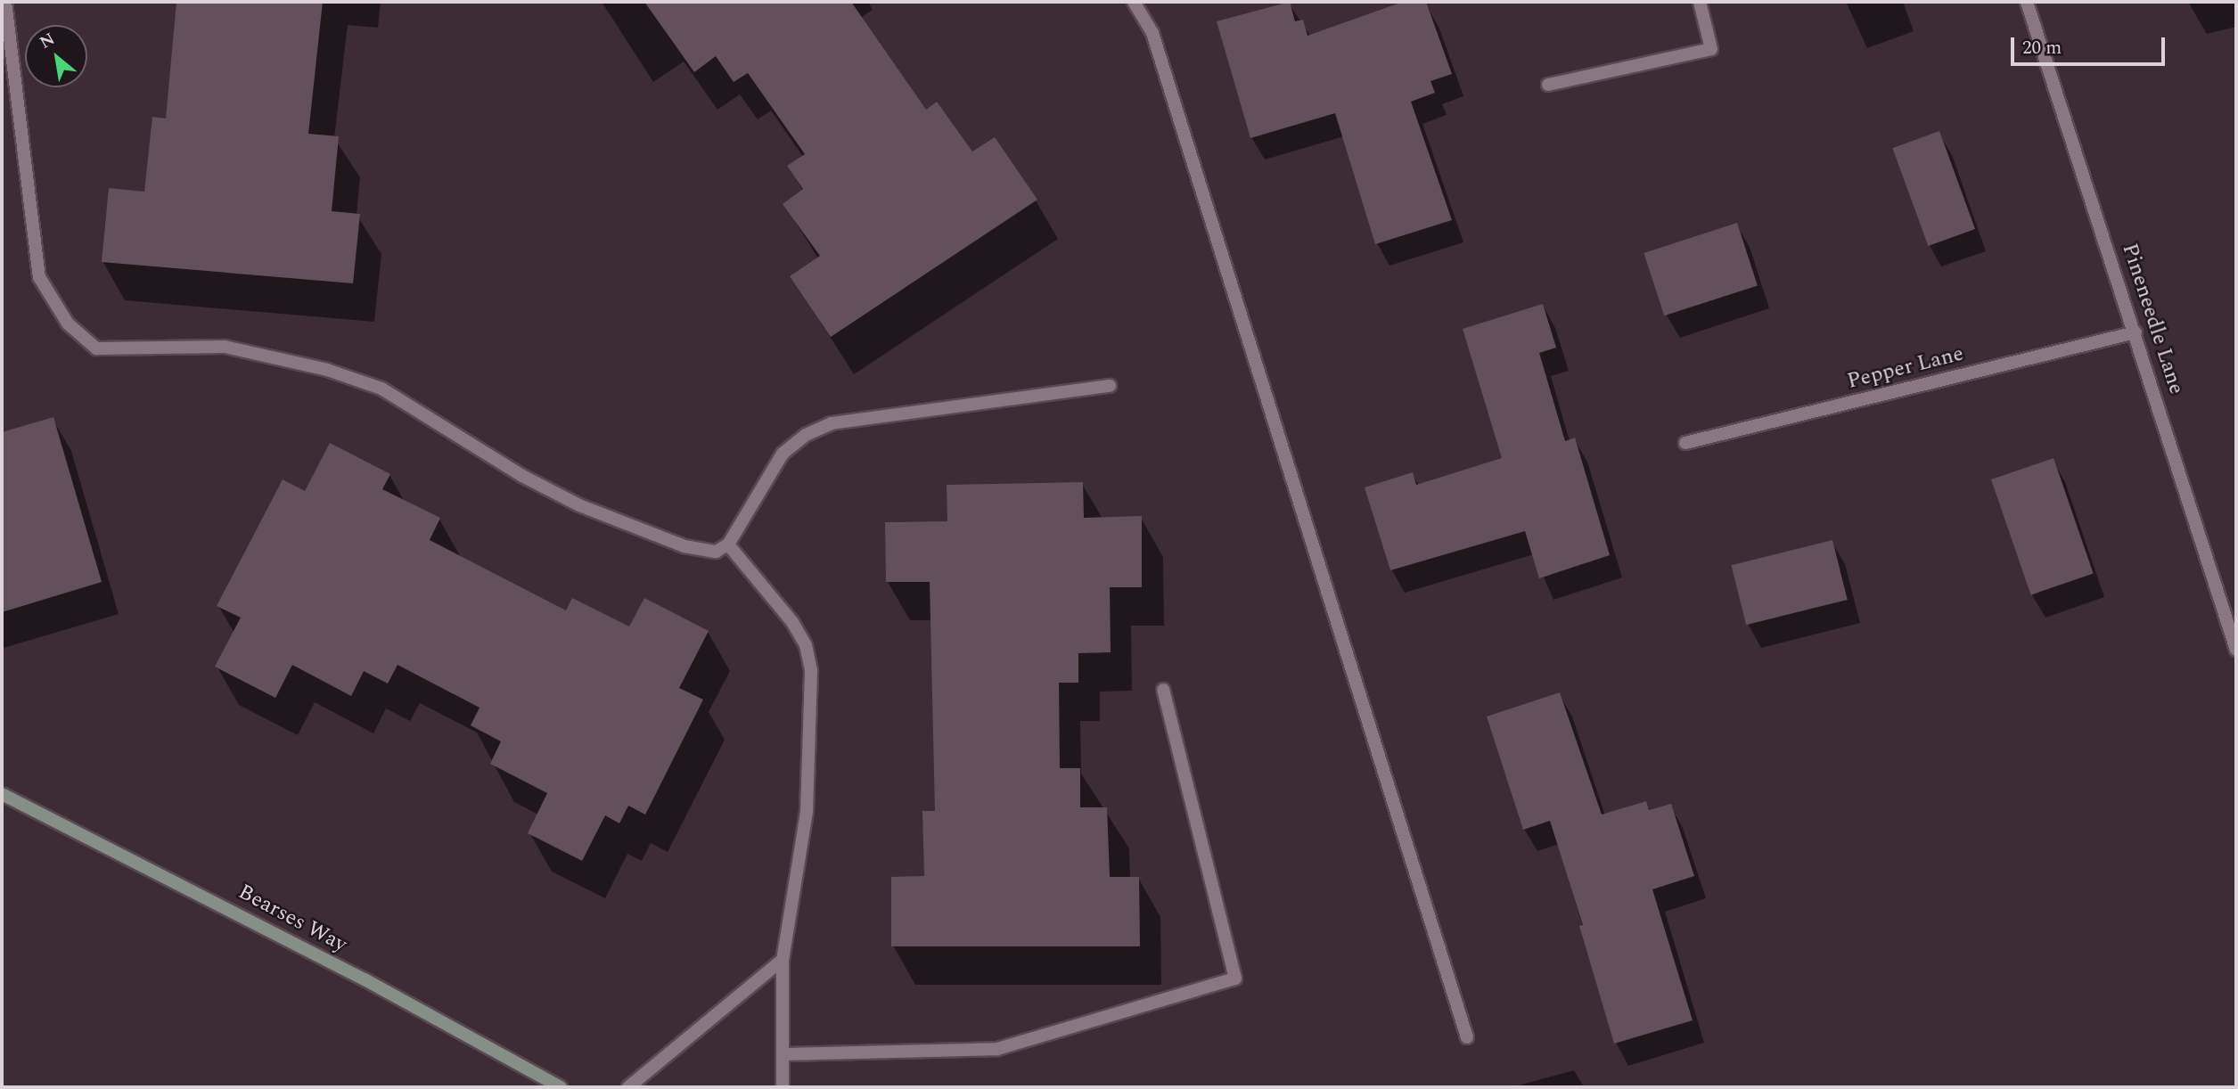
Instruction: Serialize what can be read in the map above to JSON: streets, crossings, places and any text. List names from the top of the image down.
{
  "streets": {
    "main road": ["Bearses Way"],
    "street": ["Pineneedle Lane", "Pepper Lane"]
  },
  "crossings": [
    ["Pineneedle Lane", "Pepper Lane"]
  ],
  "scale_bar": "20 m",
  "north": "top left"
}
